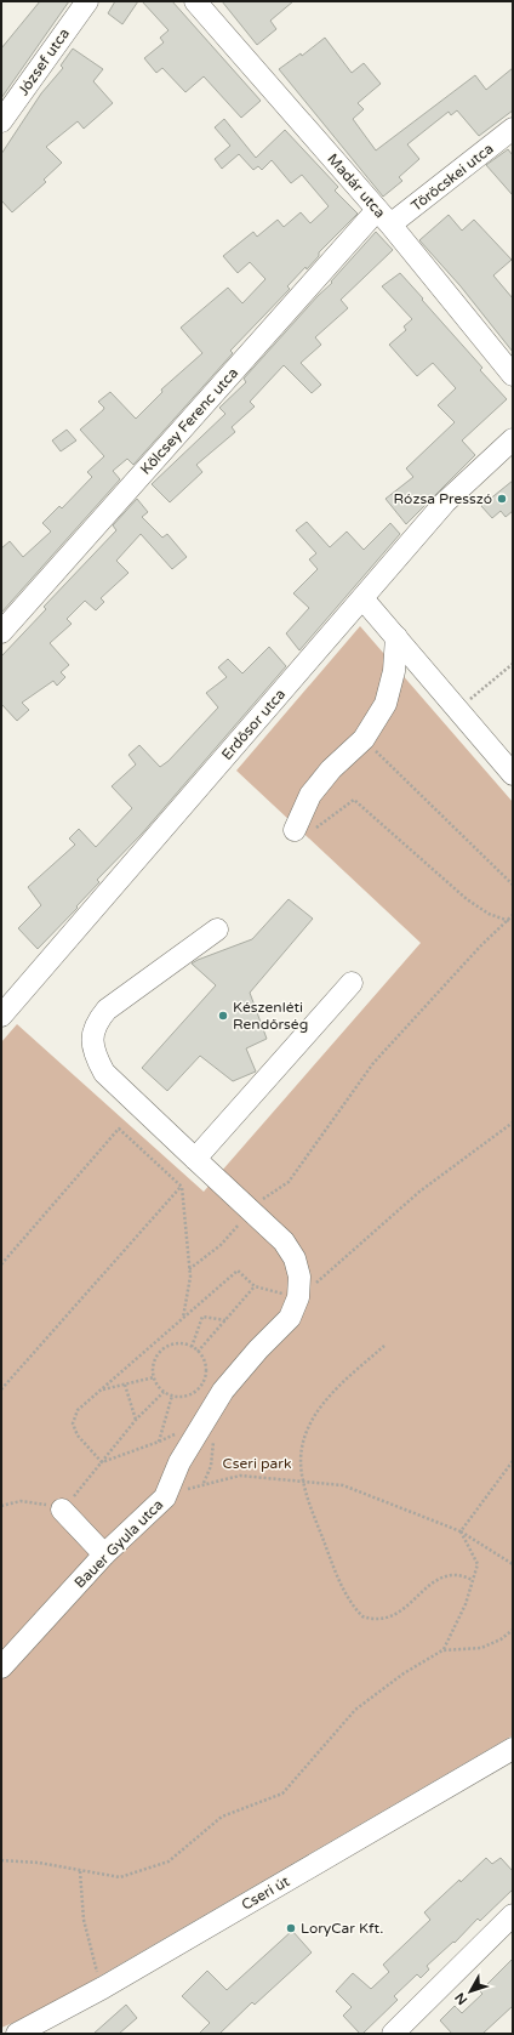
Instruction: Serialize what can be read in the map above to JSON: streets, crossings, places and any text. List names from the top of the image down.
{
  "streets": {
    "street": [
      "József utca",
      "Töröcskei utca",
      "Madár utca",
      "Kölcsey Ferenc utca",
      "Erdősor utca",
      "Bauer Gyula utca",
      "Cseri út"
    ]
  },
  "crossings": [
    ["Töröcskei utca", "Madár utca"],
    ["Töröcskei utca", "Kölcsey Ferenc utca"],
    ["Madár utca", "Kölcsey Ferenc utca"]
  ],
  "parks": ["Cseri park"],
  "places": ["Rózsa Presszó", "Készenléti Rendőrség", "LoryCar Kft."],
  "north": "bottom left"
}
